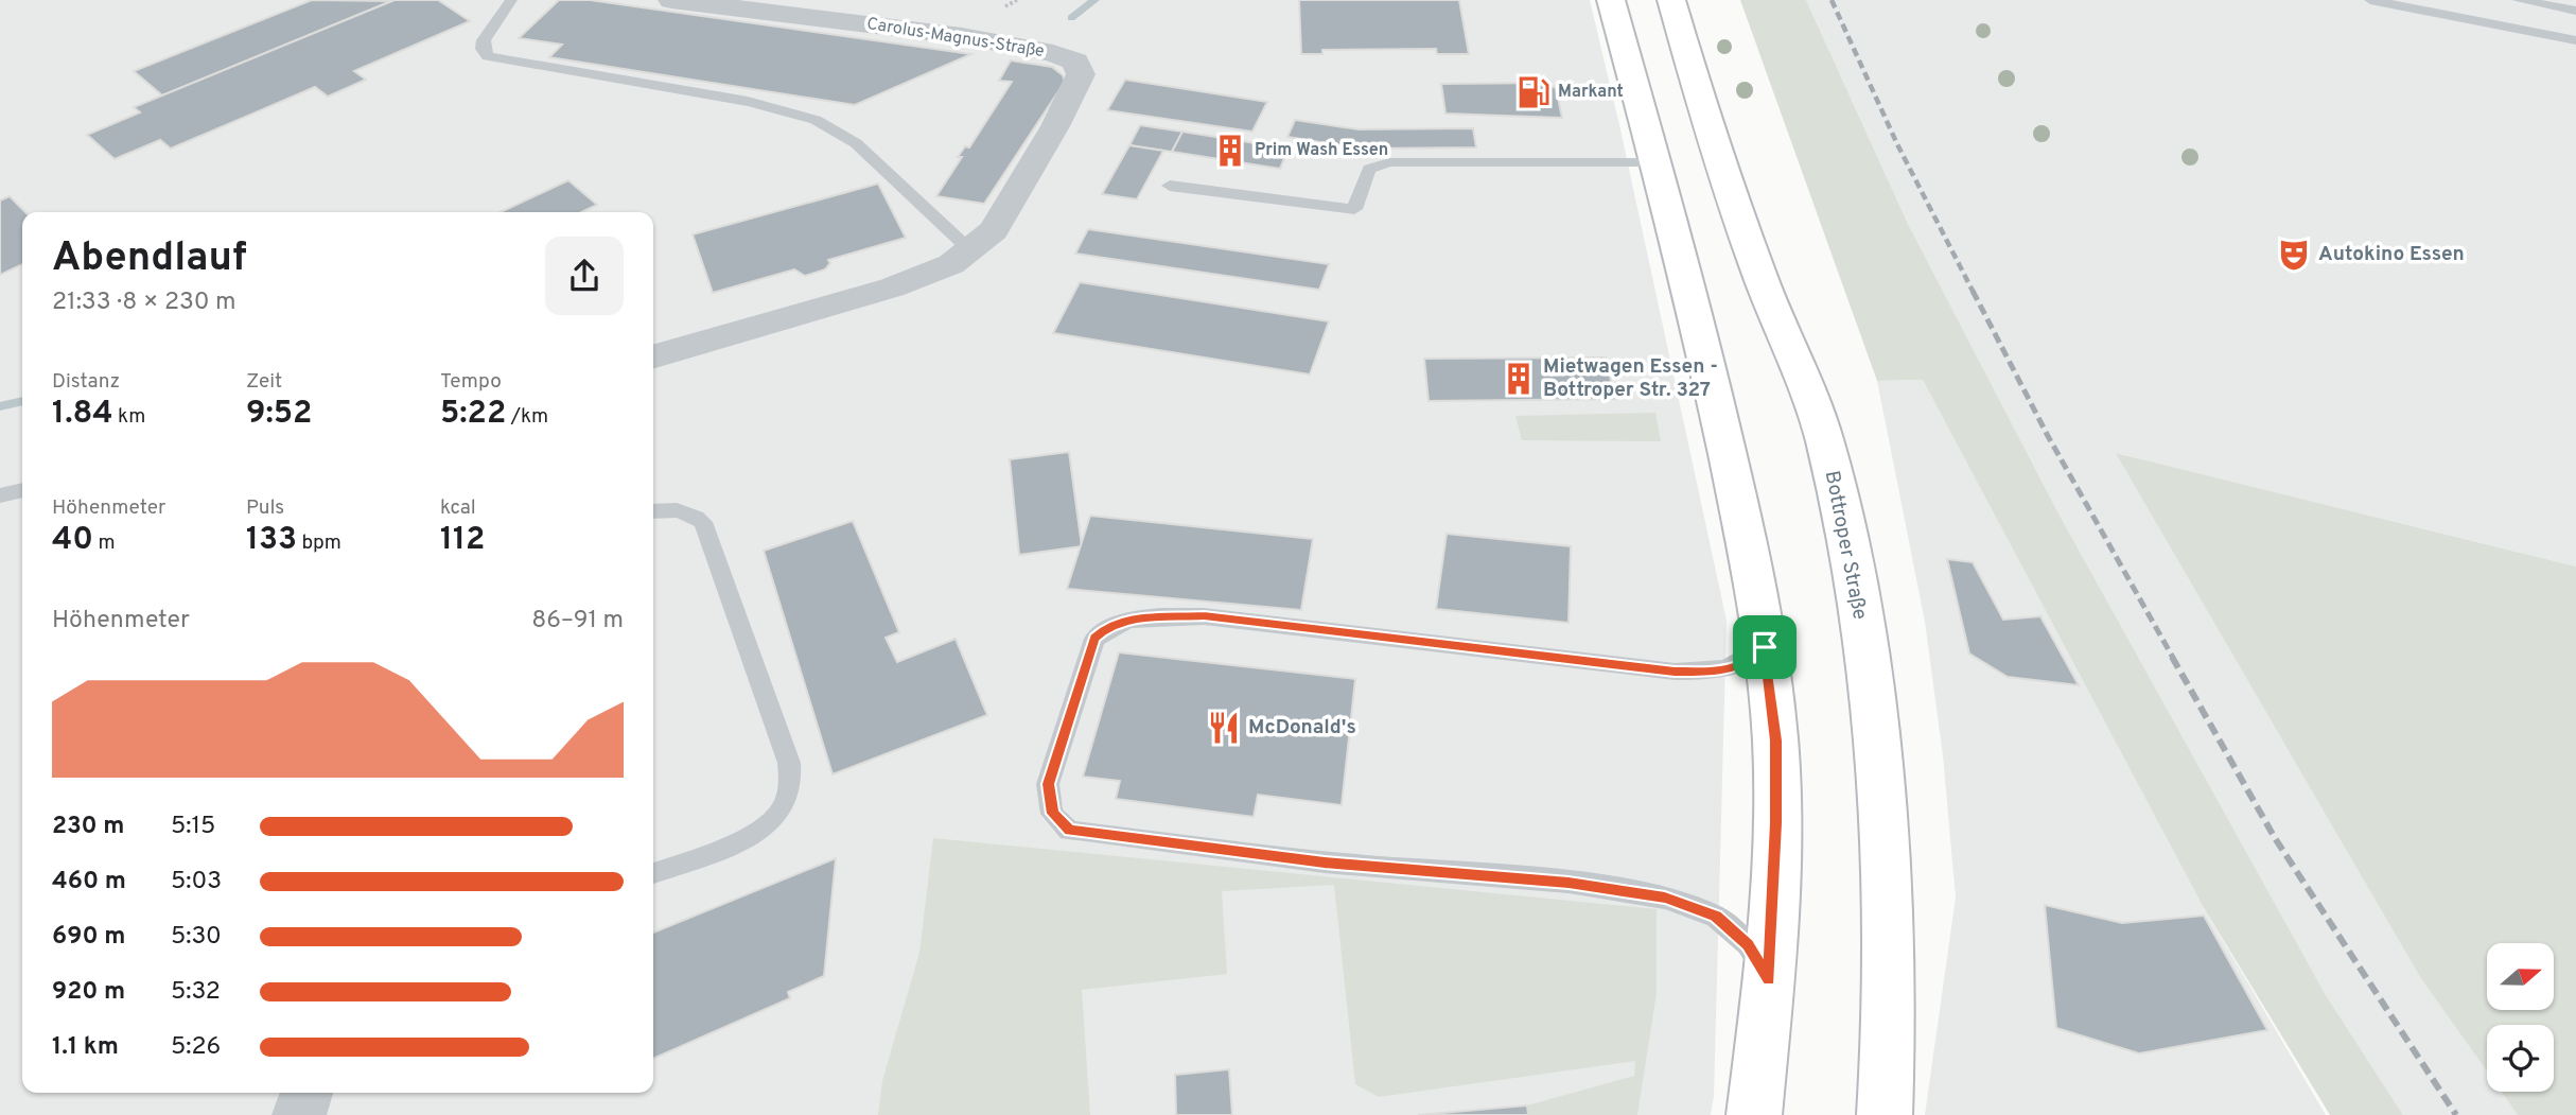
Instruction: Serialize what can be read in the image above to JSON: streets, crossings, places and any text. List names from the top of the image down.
{
  "streets": {
    "main road": ["Bottroper Straße"],
    "street": ["Carolus-Magnus-Straße"]
  },
  "places": {
    "fuel station": ["Markant"],
    "building": ["Prim Wash Essen", "Mietwagen Essen - Bottroper Str. 327"],
    "theatre": ["Autokino Essen"],
    "restaurant": ["McDonald's"]
  },
  "north": "right",
  "page": {
    "heading": ["Abendlauf", "21:33 · 8 × 230 m"],
    "stats": [
      ["Distanz", "1.84 km"],
      ["Zeit", "9:52"],
      ["Tempo", "5:22 /km"],
      ["Höhenmeter", "40 m"],
      ["Puls", "133 bpm"],
      ["kcal", "112"]
    ],
    "chart": ["Höhenmeter", "86–91 m"],
    "list": [
      {
        "name": "230 m",
        "note": "5:15"
      },
      {
        "name": "460 m",
        "note": "5:03"
      },
      {
        "name": "690 m",
        "note": "5:30"
      },
      {
        "name": "920 m",
        "note": "5:32"
      },
      {
        "name": "1.1 km",
        "note": "5:26"
      }
    ]
  }
}
